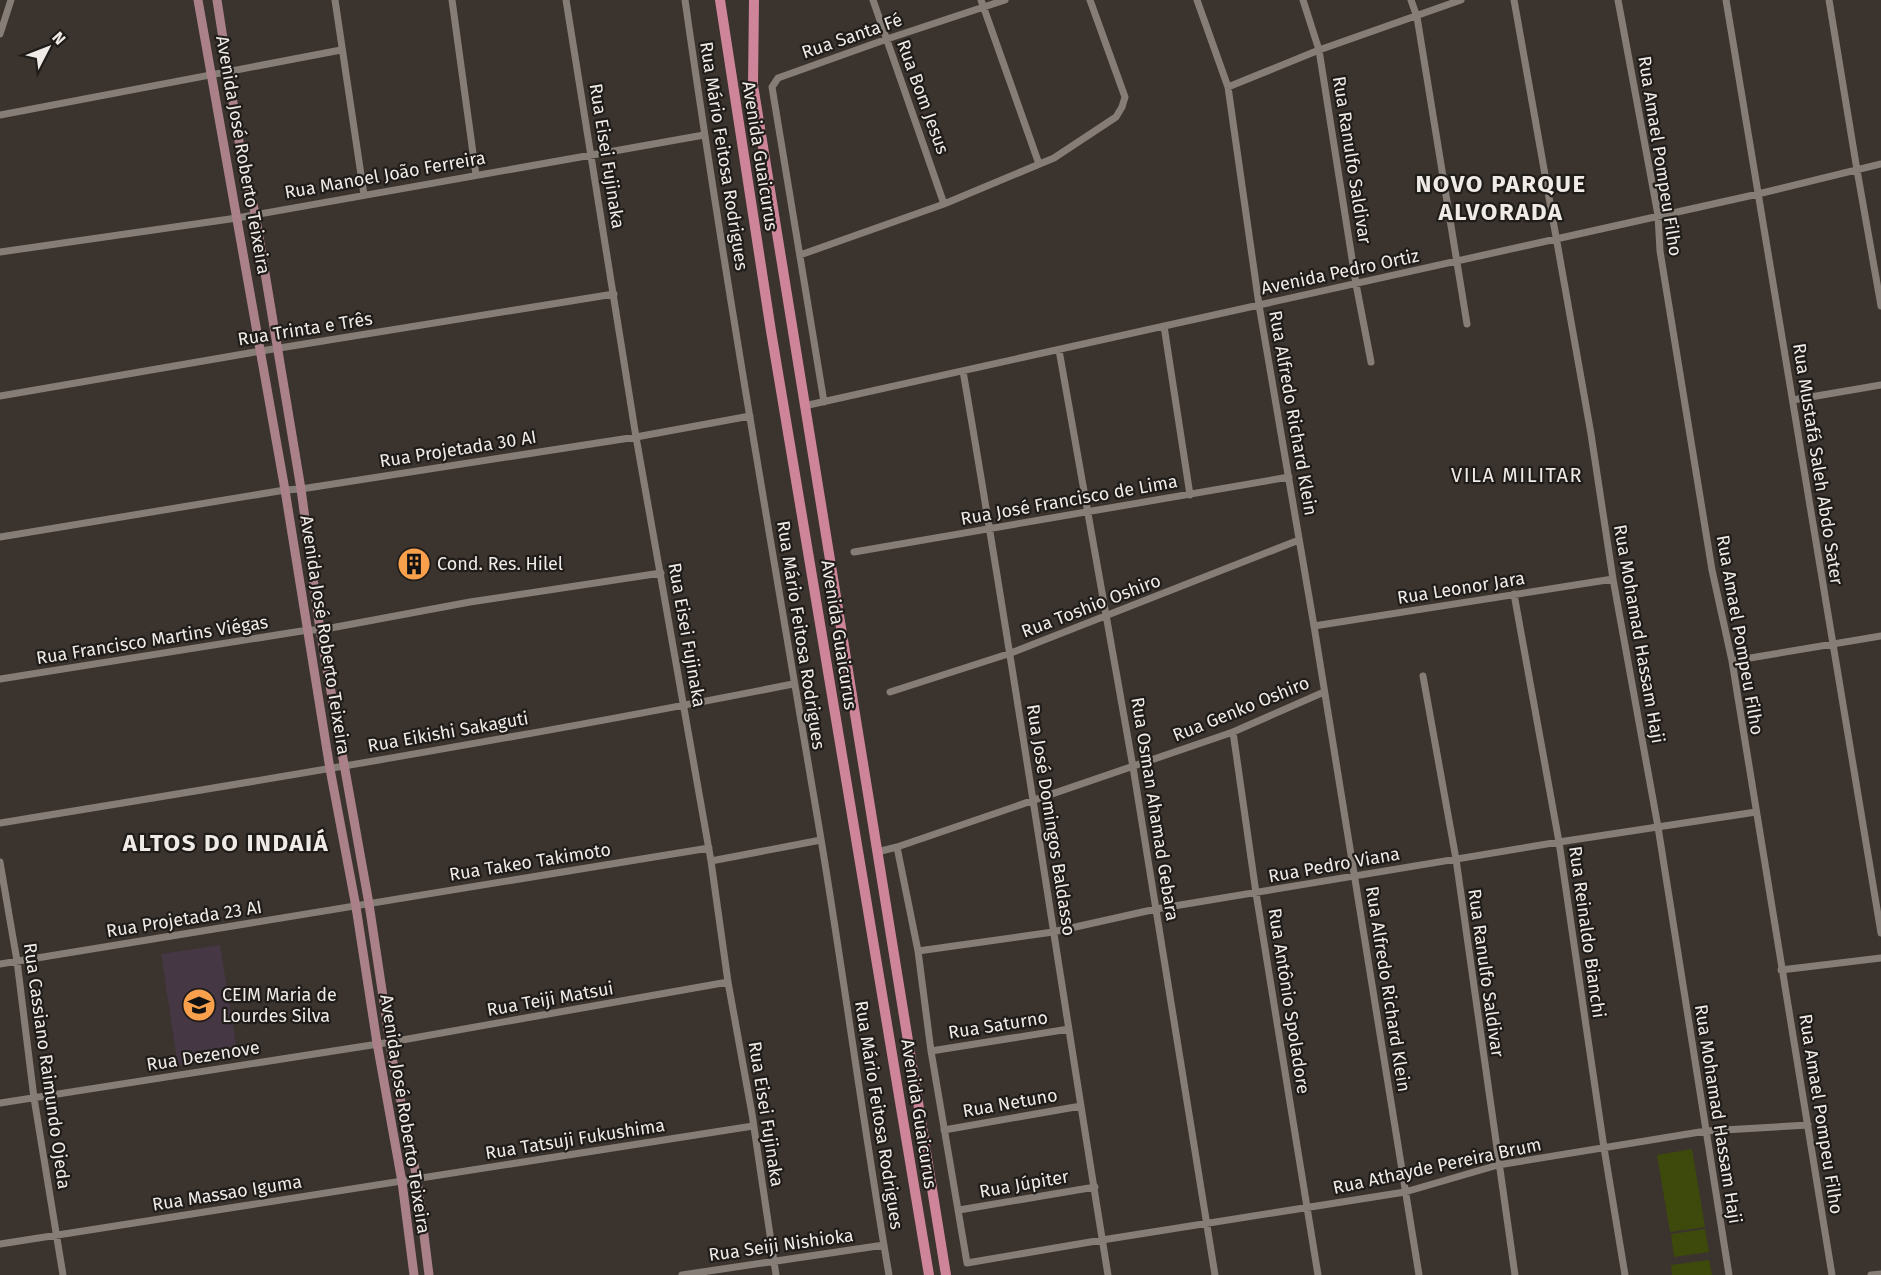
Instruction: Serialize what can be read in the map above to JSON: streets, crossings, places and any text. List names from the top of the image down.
{
  "streets": {
    "main road": ["Avenida Guaicurus"],
    "street": [
      "Rua Santa Fé",
      "Rua Bom Jesus",
      "Avenida José Roberto Teixeira",
      "Rua Eisei Fujinaka",
      "Rua Mário Feitosa Rodrigues",
      "Rua Amael Pompeu Filho",
      "Rua Ranulfo Saldivar",
      "Rua Manoel João Ferreira",
      "Avenida Pedro Ortiz",
      "Rua Trinta e Três",
      "Rua Alfredo Richard Klein",
      "Rua Projetada 30 AI",
      "Rua Mustafá Saleh Abdo Sater",
      "Rua José Francisco de Lima",
      "Rua Leonor Jara",
      "Rua Toshio Oshiro",
      "Rua Mohamad Hassam Haji",
      "Rua Francisco Martins Viégas",
      "Rua Genko Oshiro",
      "Rua Eikishi Sakaguti",
      "Rua Osman Ahamad Gebara",
      "Rua José Domingos Baldasso",
      "Rua Takeo Takimoto",
      "Rua Pedro Viana",
      "Rua Projetada 23 AI",
      "Rua Reinaldo Bianchi",
      "Rua Teiji Matsui",
      "Rua Antônio Spoladore",
      "Rua Saturno",
      "Rua Dezenove",
      "Rua Cassiano Raimundo Ojeda",
      "Rua Netuno",
      "Rua Tatsuji Fukushima",
      "Rua Athayde Pereira Brum",
      "Rua Júpiter",
      "Rua Massao Iguma",
      "Rua Seiji Nishioka"
    ]
  },
  "crossings": [
    ["Rua Santa Fé", "Rua Bom Jesus"],
    ["Avenida José Roberto Teixeira", "Rua Manoel João Ferreira"],
    ["Avenida José Roberto Teixeira", "Rua Trinta e Três"],
    ["Avenida José Roberto Teixeira", "Rua Projetada 30 AI"],
    ["Avenida José Roberto Teixeira", "Rua Francisco Martins Viégas"],
    ["Avenida José Roberto Teixeira", "Rua Eikishi Sakaguti"],
    ["Avenida José Roberto Teixeira", "Rua Takeo Takimoto"],
    ["Avenida José Roberto Teixeira", "Rua Projetada 23 AI"],
    ["Avenida José Roberto Teixeira", "Rua Teiji Matsui"],
    ["Avenida José Roberto Teixeira", "Rua Dezenove"],
    ["Avenida José Roberto Teixeira", "Rua Tatsuji Fukushima"],
    ["Avenida José Roberto Teixeira", "Rua Massao Iguma"],
    ["Rua Eisei Fujinaka", "Rua Manoel João Ferreira"],
    ["Rua Eisei Fujinaka", "Rua Trinta e Três"],
    ["Rua Eisei Fujinaka", "Rua Projetada 30 AI"],
    ["Rua Eisei Fujinaka", "Rua Francisco Martins Viégas"],
    ["Rua Eisei Fujinaka", "Rua Eikishi Sakaguti"],
    ["Rua Eisei Fujinaka", "Rua Takeo Takimoto"],
    ["Rua Eisei Fujinaka", "Rua Teiji Matsui"],
    ["Rua Eisei Fujinaka", "Rua Tatsuji Fukushima"],
    ["Rua Eisei Fujinaka", "Rua Seiji Nishioka"],
    ["Rua Mário Feitosa Rodrigues", "Rua Manoel João Ferreira"],
    ["Rua Mário Feitosa Rodrigues", "Rua Projetada 30 AI"],
    ["Rua Mário Feitosa Rodrigues", "Rua Eikishi Sakaguti"],
    ["Rua Mário Feitosa Rodrigues", "Rua Seiji Nishioka"],
    ["Avenida Guaicurus", "Avenida Pedro Ortiz"],
    ["Avenida Guaicurus", "Rua Genko Oshiro"],
    ["Rua Amael Pompeu Filho", "Avenida Pedro Ortiz"],
    ["Rua Amael Pompeu Filho", "Rua Pedro Viana"],
    ["Rua Amael Pompeu Filho", "Rua Athayde Pereira Brum"],
    ["Rua Ranulfo Saldivar", "Avenida Pedro Ortiz"],
    ["Rua Ranulfo Saldivar", "Rua Pedro Viana"],
    ["Rua Ranulfo Saldivar", "Rua Athayde Pereira Brum"],
    ["Avenida Pedro Ortiz", "Rua Alfredo Richard Klein"],
    ["Avenida Pedro Ortiz", "Rua Mustafá Saleh Abdo Sater"],
    ["Avenida Pedro Ortiz", "Rua Mohamad Hassam Haji"],
    ["Avenida Pedro Ortiz", "Rua Osman Ahamad Gebara"],
    ["Avenida Pedro Ortiz", "Rua José Domingos Baldasso"],
    ["Rua Alfredo Richard Klein", "Rua José Francisco de Lima"],
    ["Rua Alfredo Richard Klein", "Rua Leonor Jara"],
    ["Rua Alfredo Richard Klein", "Rua Toshio Oshiro"],
    ["Rua Alfredo Richard Klein", "Rua Genko Oshiro"],
    ["Rua Alfredo Richard Klein", "Rua Pedro Viana"],
    ["Rua Alfredo Richard Klein", "Rua Athayde Pereira Brum"],
    ["Rua José Francisco de Lima", "Rua Osman Ahamad Gebara"],
    ["Rua José Francisco de Lima", "Rua José Domingos Baldasso"],
    ["Rua Leonor Jara", "Rua Mohamad Hassam Haji"],
    ["Rua Leonor Jara", "Rua Reinaldo Bianchi"],
    ["Rua Toshio Oshiro", "Rua Osman Ahamad Gebara"],
    ["Rua Toshio Oshiro", "Rua José Domingos Baldasso"],
    ["Rua Mohamad Hassam Haji", "Rua Pedro Viana"],
    ["Rua Mohamad Hassam Haji", "Rua Athayde Pereira Brum"],
    ["Rua Genko Oshiro", "Rua Osman Ahamad Gebara"],
    ["Rua Genko Oshiro", "Rua José Domingos Baldasso"],
    ["Rua Genko Oshiro", "Rua Antônio Spoladore"],
    ["Rua Osman Ahamad Gebara", "Rua Pedro Viana"],
    ["Rua Osman Ahamad Gebara", "Rua Athayde Pereira Brum"],
    ["Rua José Domingos Baldasso", "Rua Pedro Viana"],
    ["Rua José Domingos Baldasso", "Rua Saturno"],
    ["Rua José Domingos Baldasso", "Rua Netuno"],
    ["Rua José Domingos Baldasso", "Rua Athayde Pereira Brum"],
    ["Rua José Domingos Baldasso", "Rua Júpiter"],
    ["Rua Takeo Takimoto", "Rua Projetada 23 AI"],
    ["Rua Pedro Viana", "Rua Reinaldo Bianchi"],
    ["Rua Pedro Viana", "Rua Antônio Spoladore"],
    ["Rua Projetada 23 AI", "Rua Cassiano Raimundo Ojeda"],
    ["Rua Reinaldo Bianchi", "Rua Athayde Pereira Brum"],
    ["Rua Teiji Matsui", "Rua Dezenove"],
    ["Rua Antônio Spoladore", "Rua Athayde Pereira Brum"],
    ["Rua Dezenove", "Rua Cassiano Raimundo Ojeda"],
    ["Rua Cassiano Raimundo Ojeda", "Rua Massao Iguma"],
    ["Rua Tatsuji Fukushima", "Rua Massao Iguma"],
    ["Rua Athayde Pereira Brum", "Rua Júpiter"]
  ],
  "districts": ["NOVO PARQUE ALVORADA", "VILA MILITAR", "ALTOS DO INDAIÁ"],
  "places": {
    "building": ["Cond. Res. Hilel"],
    "school or university": ["CEIM Maria de Lourdes Silva"]
  },
  "north": "top right"
}
